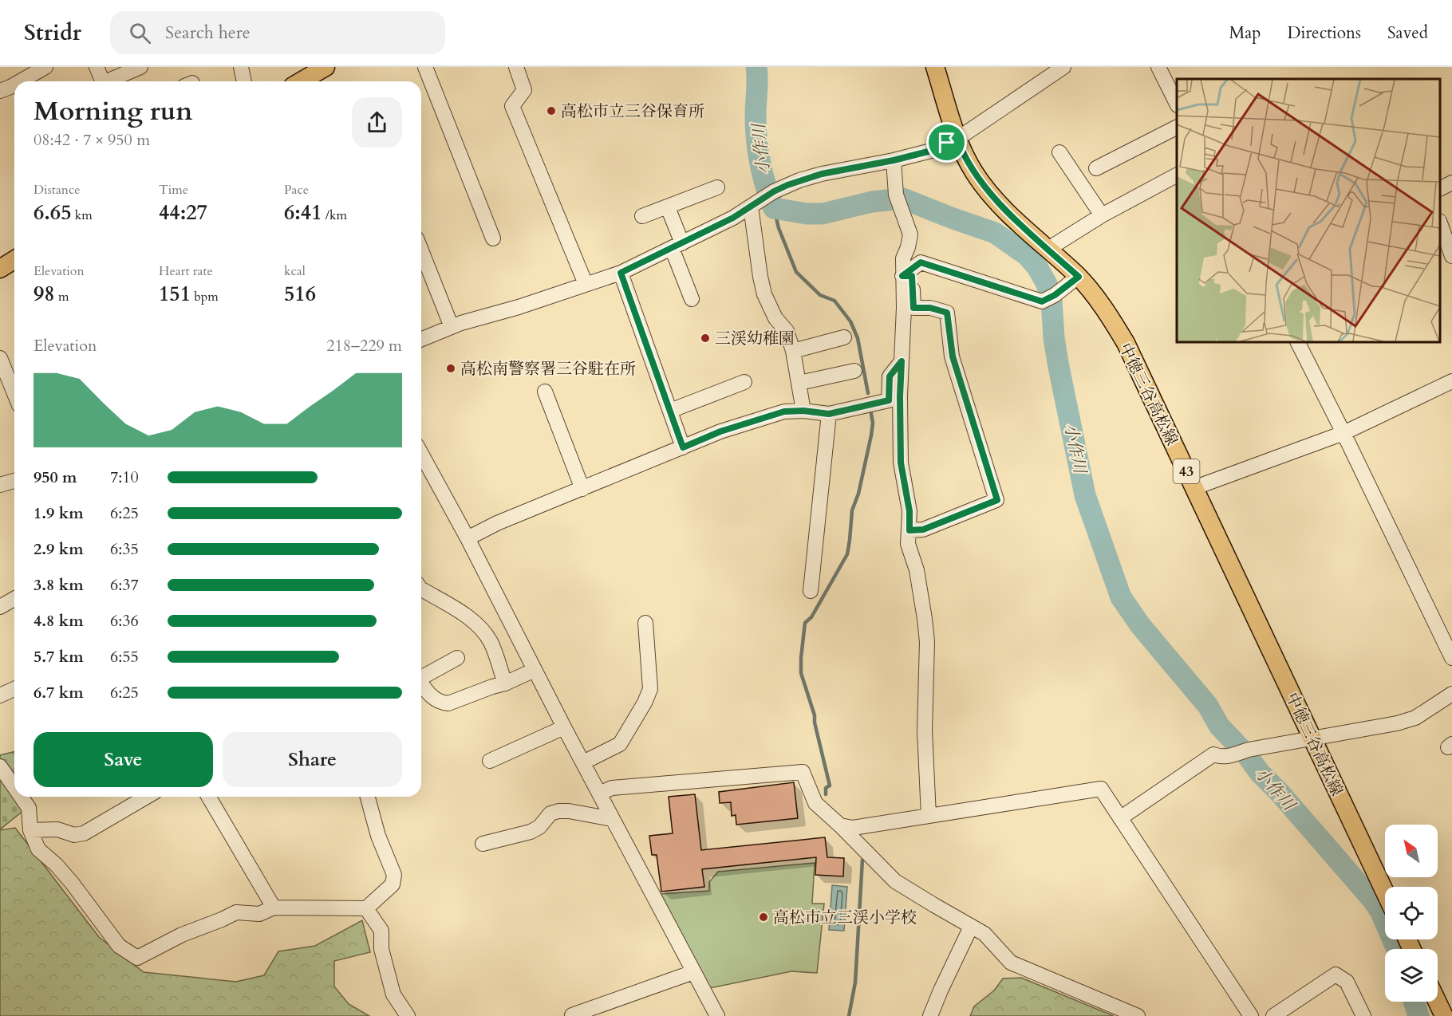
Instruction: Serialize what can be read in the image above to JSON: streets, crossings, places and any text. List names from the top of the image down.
{
  "streets": {
    "main road": ["中徳三谷高松線", "43"]
  },
  "water": ["小作川"],
  "places": [
    "高松市立三谷保育所",
    "三渓幼稚園",
    "高松南警察署三谷駐在所",
    "高松市立三渓小学校"
  ],
  "north": "top left",
  "page": {
    "header": "Stridr",
    "search": "Search here",
    "nav": ["Map", "Directions", "Saved"],
    "heading": ["Morning run", "08:42 · 7 × 950 m"],
    "stats": [
      ["Distance", "6.65 km"],
      ["Time", "44:27"],
      ["Pace", "6:41 /km"],
      ["Elevation", "98 m"],
      ["Heart rate", "151 bpm"],
      ["kcal", "516"]
    ],
    "chart": ["Elevation", "218–229 m"],
    "list": [
      {
        "name": "950 m",
        "note": "7:10"
      },
      {
        "name": "1.9 km",
        "note": "6:25"
      },
      {
        "name": "2.9 km",
        "note": "6:35"
      },
      {
        "name": "3.8 km",
        "note": "6:37"
      },
      {
        "name": "4.8 km",
        "note": "6:36"
      },
      {
        "name": "5.7 km",
        "note": "6:55"
      },
      {
        "name": "6.7 km",
        "note": "6:25"
      }
    ],
    "buttons": ["Save", "Share"]
  }
}
